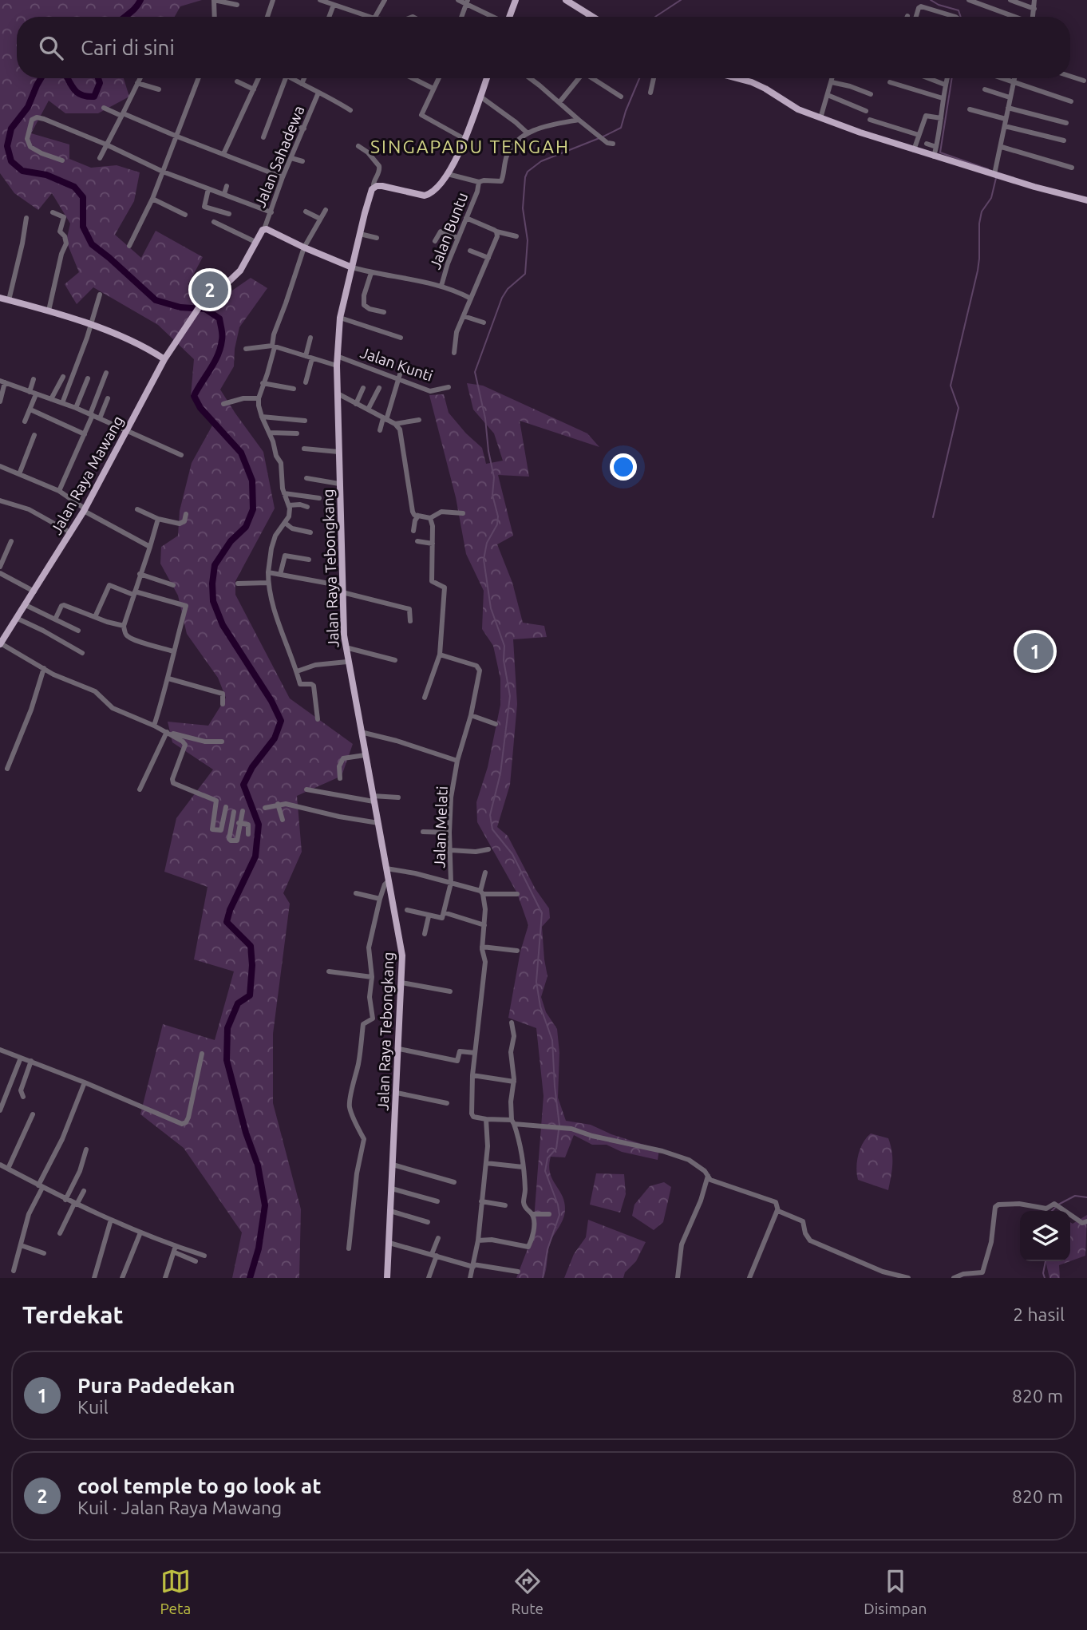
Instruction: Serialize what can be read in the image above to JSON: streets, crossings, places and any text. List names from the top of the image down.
{
  "streets": {
    "main road": ["Jalan Raya Mawang", "Jalan Raya Tebongkang"],
    "street": [
      "Jalan Sahadewa",
      "Jalan Buntu",
      "Jalan Kunti",
      "Jalan Melati"
    ]
  },
  "crossings": [
    ["Jalan Kunti", "Jalan Raya Tebongkang"]
  ],
  "districts": ["SINGAPADU TENGAH"],
  "page": {
    "search": "Cari di sini",
    "pins": ["2", "1"],
    "heading": ["Terdekat", "2 hasil"],
    "list": [
      {
        "mark": "1",
        "name": "Pura Padedekan",
        "note": "Kuil",
        "value": "820 m"
      },
      {
        "mark": "2",
        "name": "cool temple to go look at",
        "note": "Kuil · Jalan Raya Mawang",
        "value": "820 m"
      }
    ],
    "nav": ["Peta", "Rute", "Disimpan"]
  }
}
